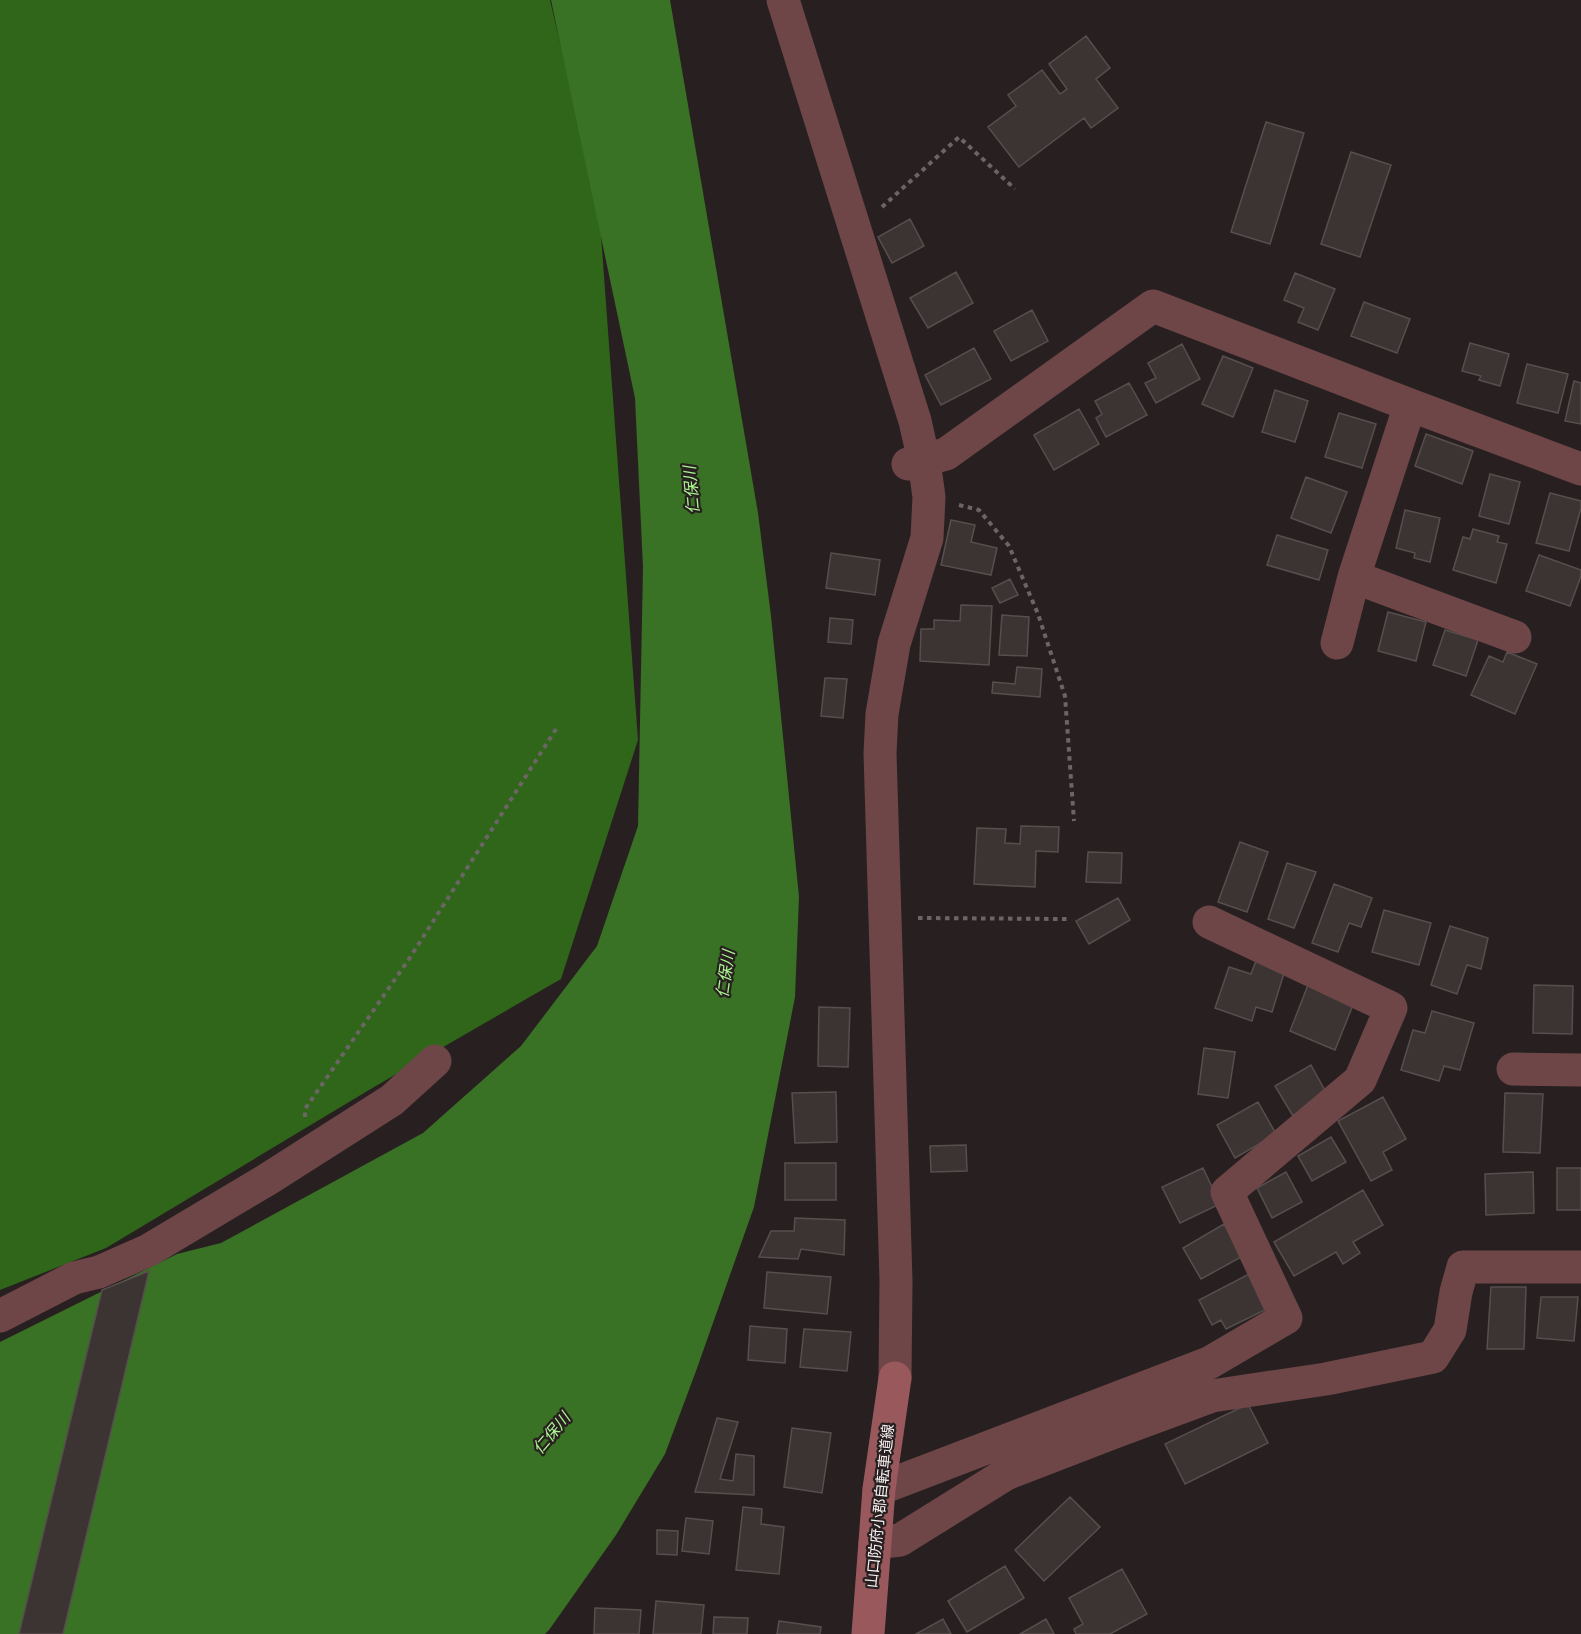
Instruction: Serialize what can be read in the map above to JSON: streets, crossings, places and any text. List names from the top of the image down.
{
  "streets": {
    "main road": ["山口防府小郡自転車道線"]
  },
  "water": ["仁保川"]
}
